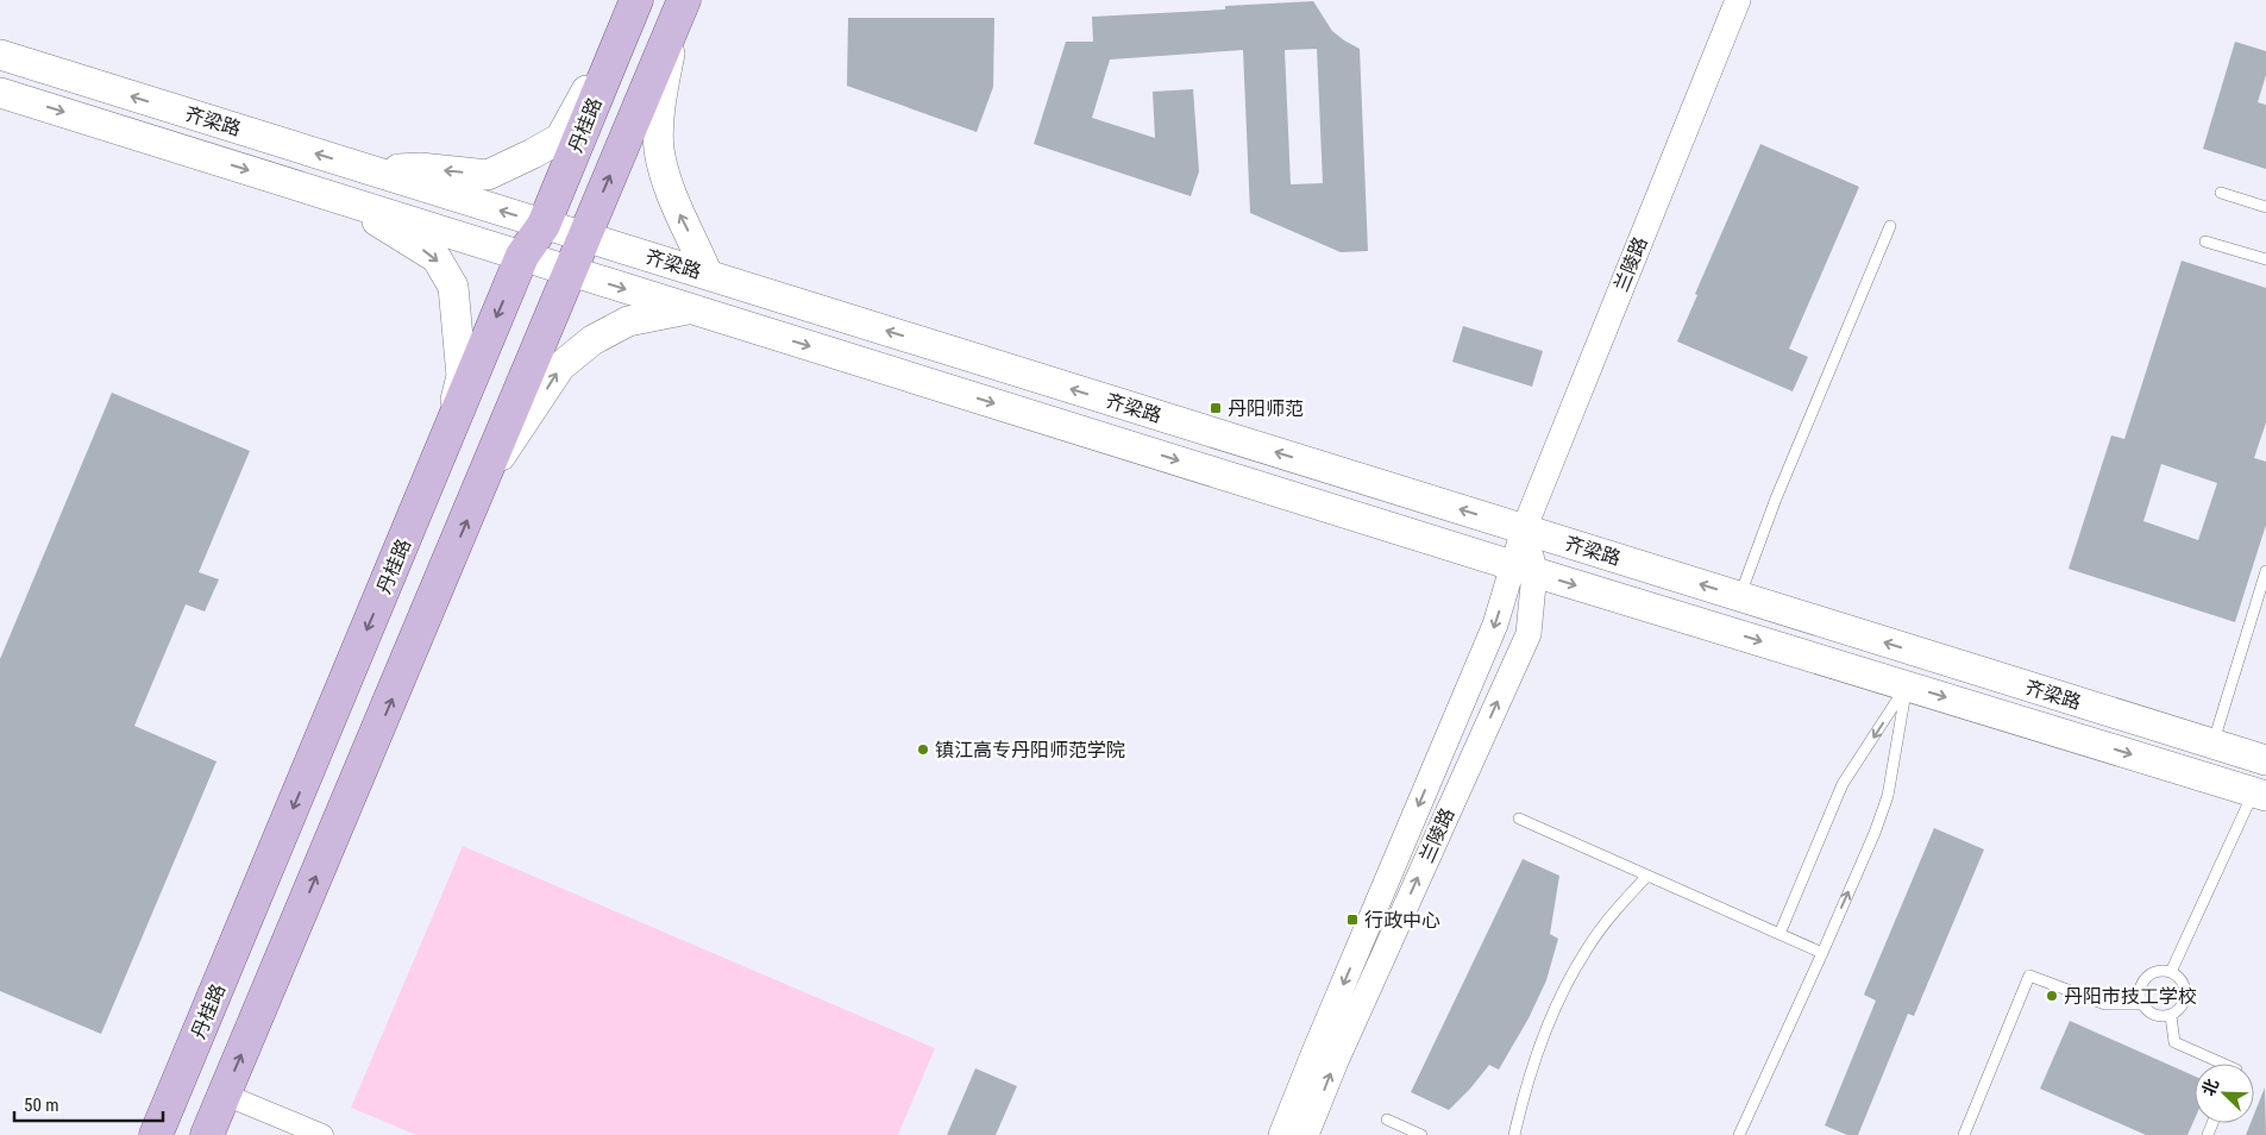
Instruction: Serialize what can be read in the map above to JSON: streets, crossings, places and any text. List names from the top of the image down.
{
  "streets": {
    "main road": ["齐梁路", "丹桂路"],
    "street": ["兰陵路"]
  },
  "crossings": [
    ["齐梁路", "丹桂路"],
    ["齐梁路", "兰陵路"]
  ],
  "places": {
    "transit": ["丹阳师范", "行政中心"],
    "other": ["镇江高专丹阳师范学院", "丹阳市技工学校"]
  },
  "scale_bar": "50 m",
  "north": "top left"
}
